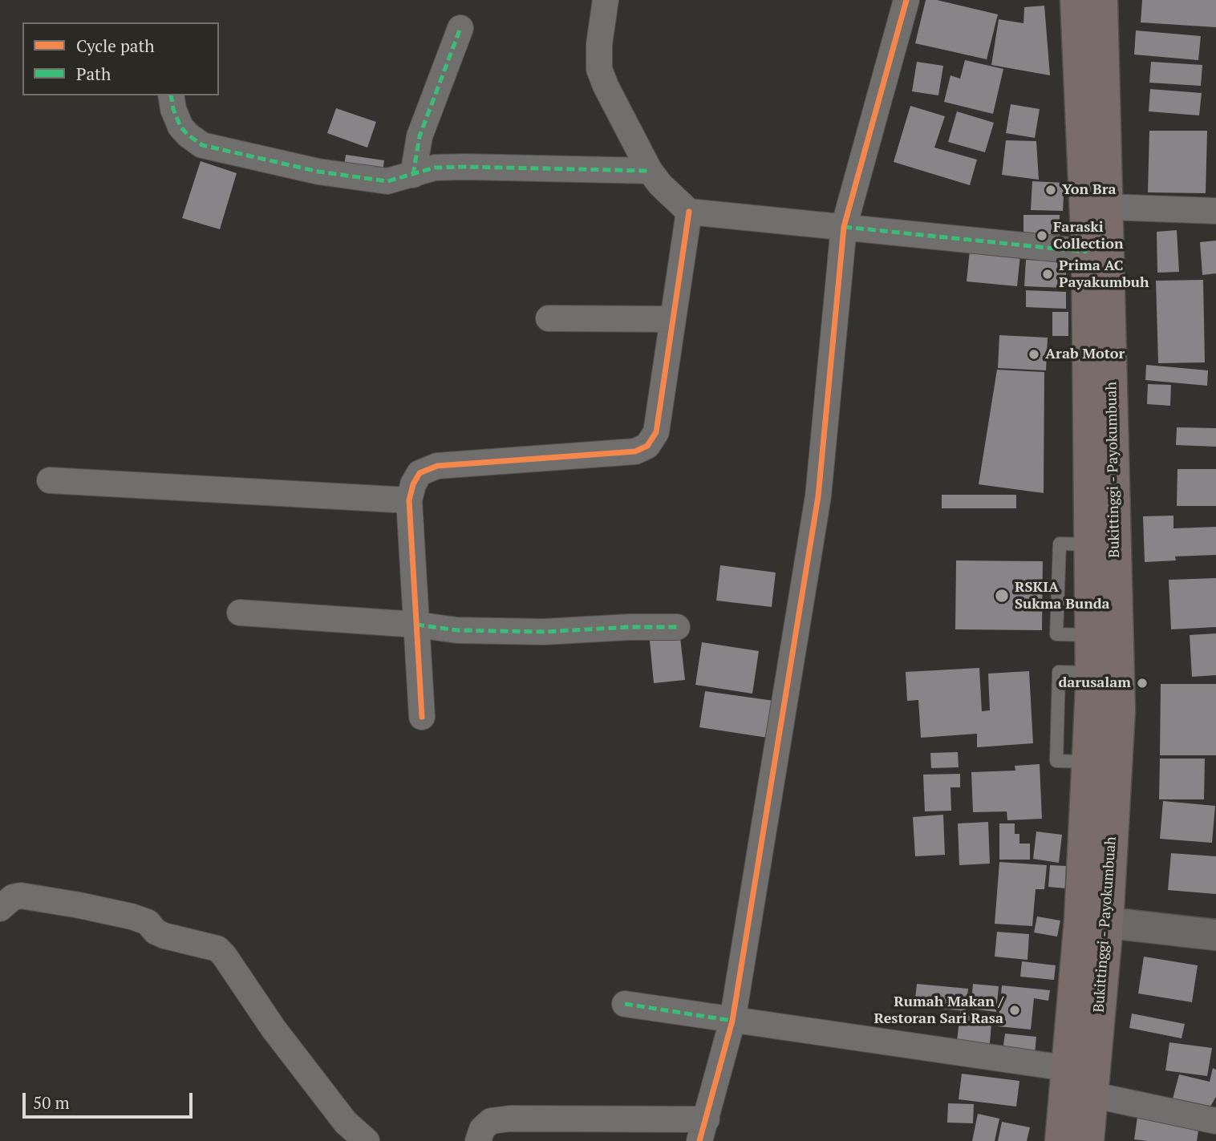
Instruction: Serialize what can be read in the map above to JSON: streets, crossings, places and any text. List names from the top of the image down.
{
  "streets": {
    "highway": ["Bukittinggi - Payokumbuah"]
  },
  "places": [
    "Yon Bra",
    "Faraski Collection",
    "Prima AC Payakumbuh",
    "Arab Motor",
    "RSKIA Sukma Bunda",
    "darusalam",
    "Rumah Makan / Restoran Sari Rasa"
  ],
  "legend": ["Cycle path", "Path"],
  "scale_bar": "50 m"
}
